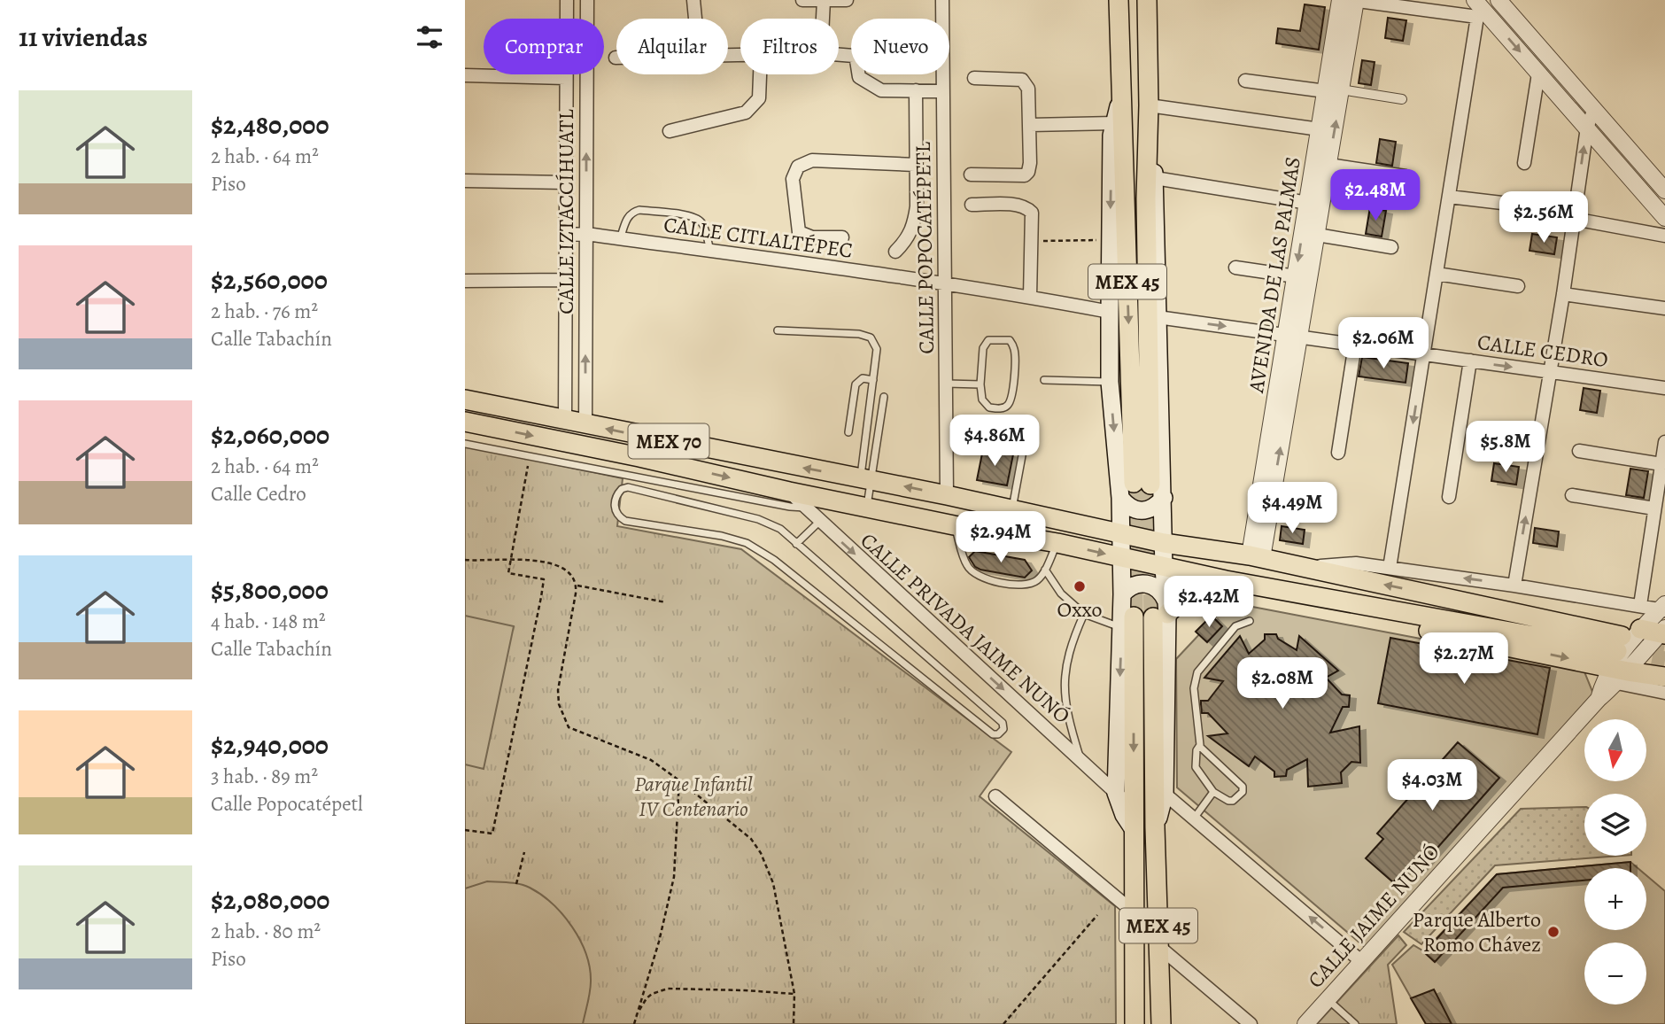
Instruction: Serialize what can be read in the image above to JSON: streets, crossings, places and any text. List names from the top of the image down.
{
  "streets": {
    "main road": ["MEX 45", "MEX 70"],
    "street": [
      "CALLE IZTACCÍHUATL",
      "CALLE CITLALTÉPEC",
      "CALLE POPOCATÉPETL",
      "AVENIDA DE LAS PALMAS",
      "CALLE CEDRO",
      "CALLE PRIVADA JAIME NUNÓ",
      "CALLE JAIME NUNÓ"
    ]
  },
  "crossings": [
    ["CALLE IZTACCÍHUATL", "CALLE CITLALTÉPEC"],
    ["CALLE IZTACCÍHUATL", "MEX 70"],
    ["CALLE CITLALTÉPEC", "CALLE POPOCATÉPETL"],
    ["CALLE POPOCATÉPETL", "MEX 70"],
    ["AVENIDA DE LAS PALMAS", "CALLE CEDRO"],
    ["AVENIDA DE LAS PALMAS", "MEX 70"],
    ["MEX 70", "CALLE PRIVADA JAIME NUNÓ"],
    ["MEX 70", "CALLE JAIME NUNÓ"]
  ],
  "one_way": ["CALLE PRIVADA JAIME NUNÓ"],
  "parks": ["Parque Infantil IV Centenario"],
  "places": ["Oxxo", "Parque Alberto Romo Chávez"],
  "north": "bottom",
  "page": {
    "heading": "11 viviendas",
    "chip": [
      "Comprar",
      "Alquilar",
      "Filtros",
      "Nuevo"
    ],
    "list": [
      {
        "name": "$2,480,000",
        "note": "2 hab. · 64 m² · Piso"
      },
      {
        "name": "$2,560,000",
        "note": "2 hab. · 76 m² · Calle Tabachín"
      },
      {
        "name": "$2,060,000",
        "note": "2 hab. · 64 m² · Calle Cedro"
      },
      {
        "name": "$5,800,000",
        "note": "4 hab. · 148 m² · Calle Tabachín"
      },
      {
        "name": "$2,940,000",
        "note": "3 hab. · 89 m² · Calle Popocatépetl"
      },
      {
        "name": "$2,080,000",
        "note": "2 hab. · 80 m² · Piso"
      }
    ],
    "price": [
      "$2.48M",
      "$2.56M",
      "$2.06M",
      "$4.86M",
      "$5.8M",
      "$4.49M",
      "$2.94M",
      "$2.42M",
      "$2.27M",
      "$2.08M",
      "$4.03M"
    ],
    "map_buttons": ["+", "−"]
  }
}
